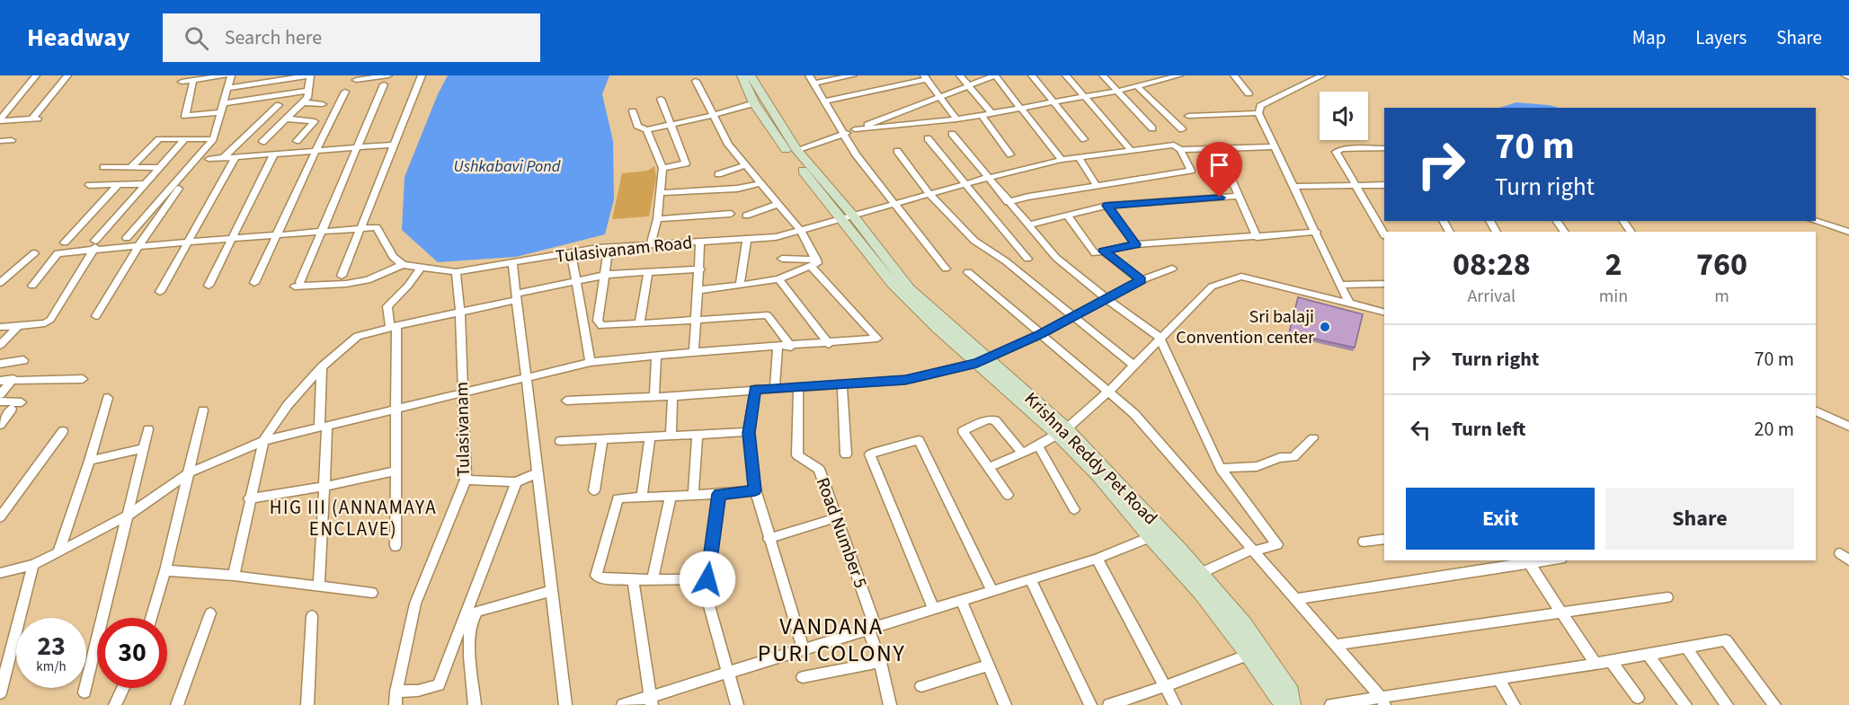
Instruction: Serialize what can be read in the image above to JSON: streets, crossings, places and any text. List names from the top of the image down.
{
  "streets": {
    "main road": ["Krishna Reddy Pet Road"],
    "street": ["Tulasivanam Road", "Tulasivanam", "Road Number 5"]
  },
  "crossings": [
    ["Tulasivanam Road", "Tulasivanam"],
    ["Tulasivanam Road", "Krishna Reddy Pet Road"]
  ],
  "districts": ["HIG III (ANNAMAYA ENCLAVE)", "VANDANA PURI COLONY"],
  "water": ["Ushkabavi Pond"],
  "places": ["Sri balaji Convention center"],
  "page": {
    "header": "Headway",
    "search": "Search here",
    "nav": ["Map", "Layers", "Share"],
    "turn": ["70 m", "Turn right"],
    "eta": [
      "08:28",
      "Arrival",
      "2",
      "min",
      "760",
      "m"
    ],
    "list": [
      {
        "name": "Turn right",
        "value": "70 m"
      },
      {
        "name": "Turn left",
        "value": "20 m"
      }
    ],
    "buttons": ["Exit", "Share"],
    "speed": "23 km/h",
    "limit": "30"
  }
}
